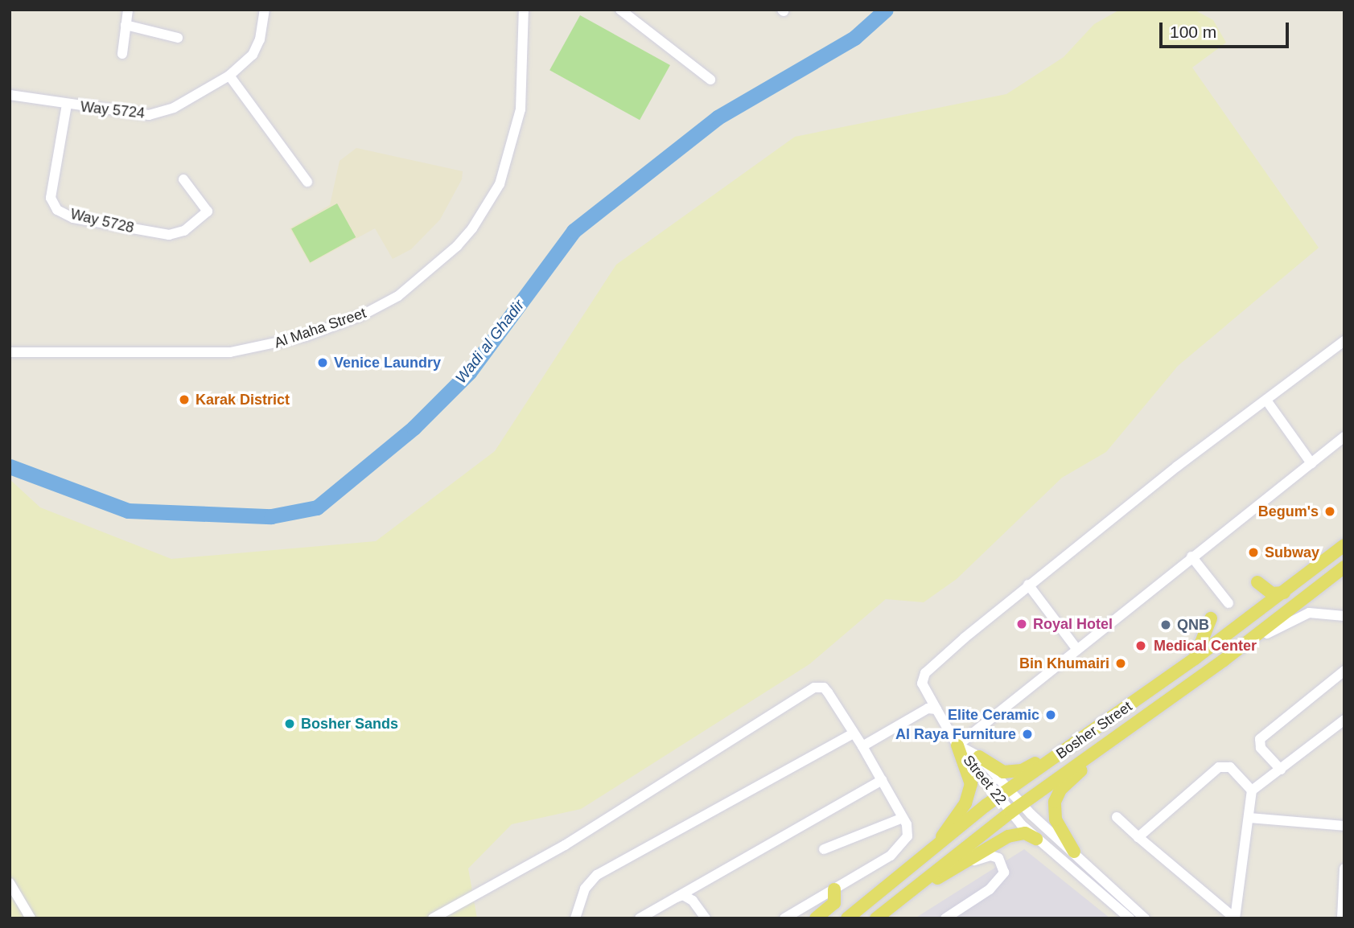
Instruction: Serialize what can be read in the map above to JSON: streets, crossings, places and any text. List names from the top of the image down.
{
  "streets": {
    "main road": ["Bosher Street"],
    "street": [
      "Way 5724",
      "Way 5728",
      "Al Maha Street",
      "Street 22"
    ]
  },
  "crossings": [
    ["Way 5724", "Way 5728"],
    ["Bosher Street", "Street 22"]
  ],
  "water": ["Wadi al Ghadir"],
  "places": [
    "Venice Laundry",
    "Karak District",
    "Begum's",
    "Subway",
    "Royal Hotel",
    "QNB",
    "Medical Center",
    "Bin Khumairi",
    "Elite Ceramic",
    "Bosher Sands",
    "Al Raya Furniture"
  ],
  "scale_bar": "100 m"
}
